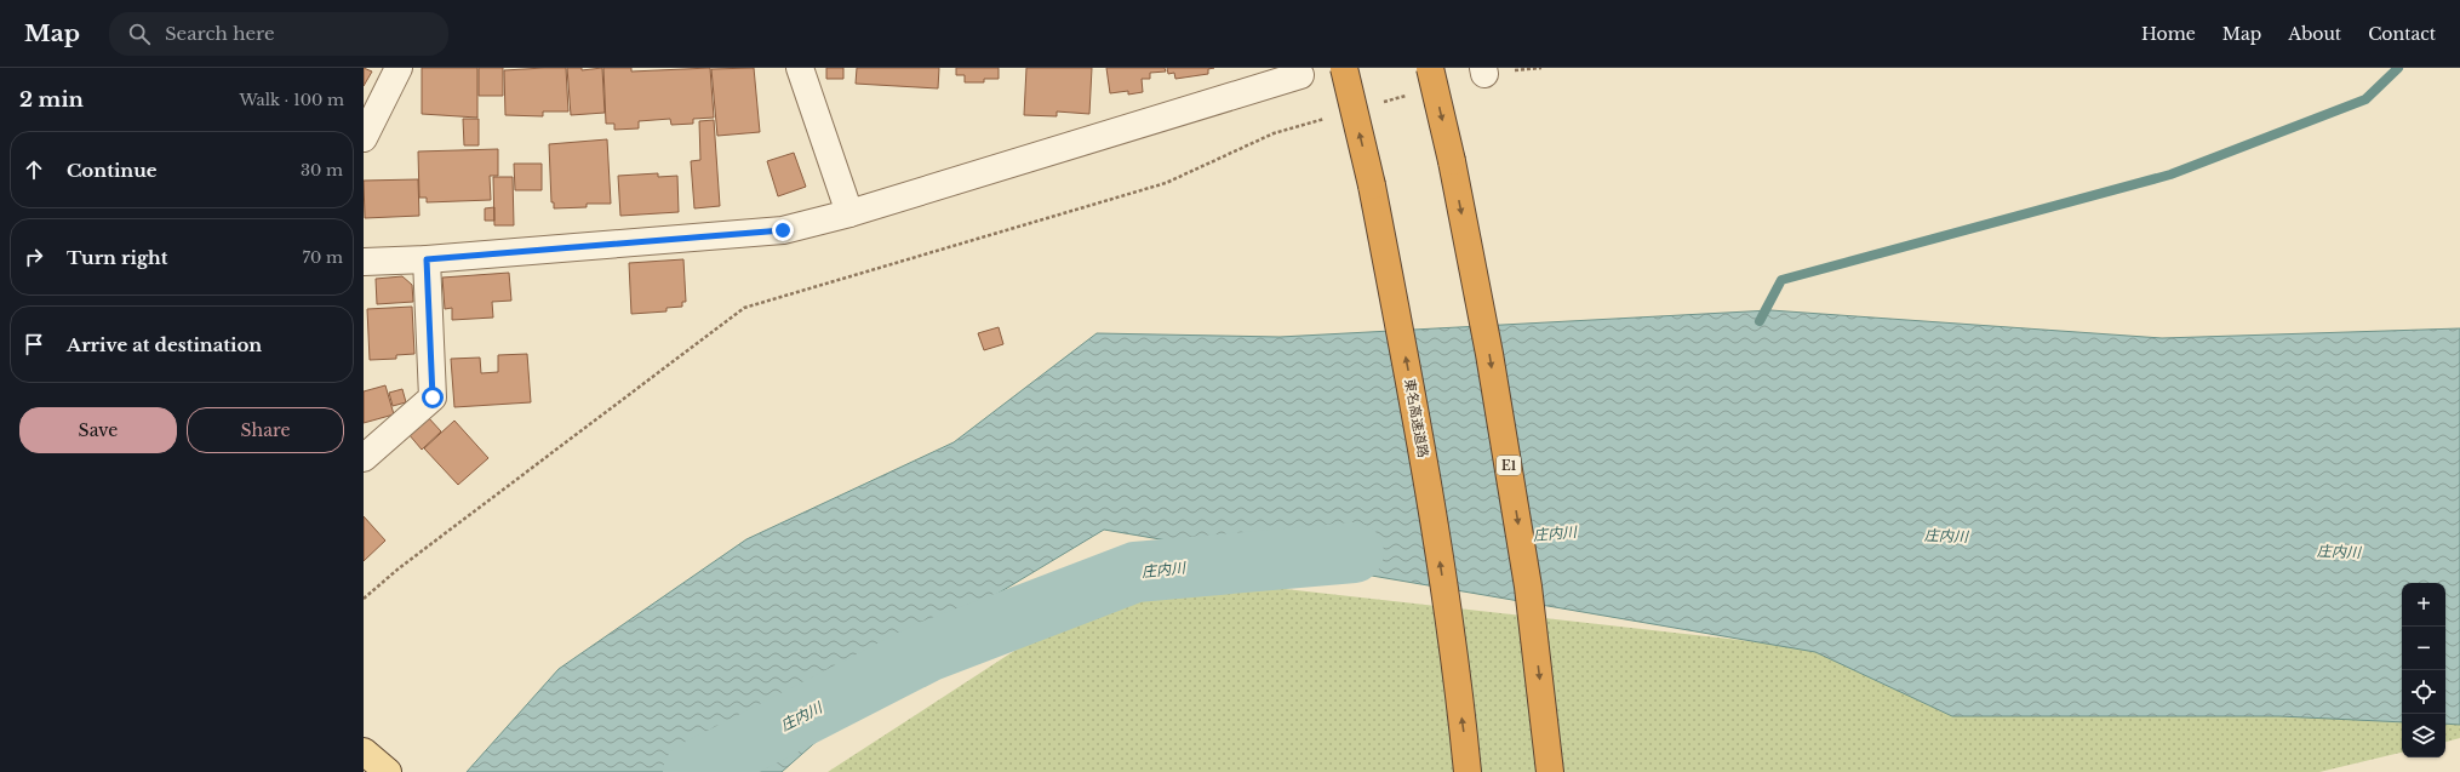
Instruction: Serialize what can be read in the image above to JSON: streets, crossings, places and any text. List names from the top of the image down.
{
  "streets": {
    "highway": ["東名高速道路", "E1"]
  },
  "water": ["庄内川"],
  "page": {
    "header": "Map",
    "search": "Search here",
    "nav": [
      "Home",
      "Map",
      "About",
      "Contact"
    ],
    "heading": ["2 min", "Walk · 100 m"],
    "list": [
      ["Continue", "30 m"],
      ["Turn right", "70 m"],
      "Arrive at destination"
    ],
    "buttons": ["Save", "Share"],
    "map_buttons": ["+", "−"]
  }
}
